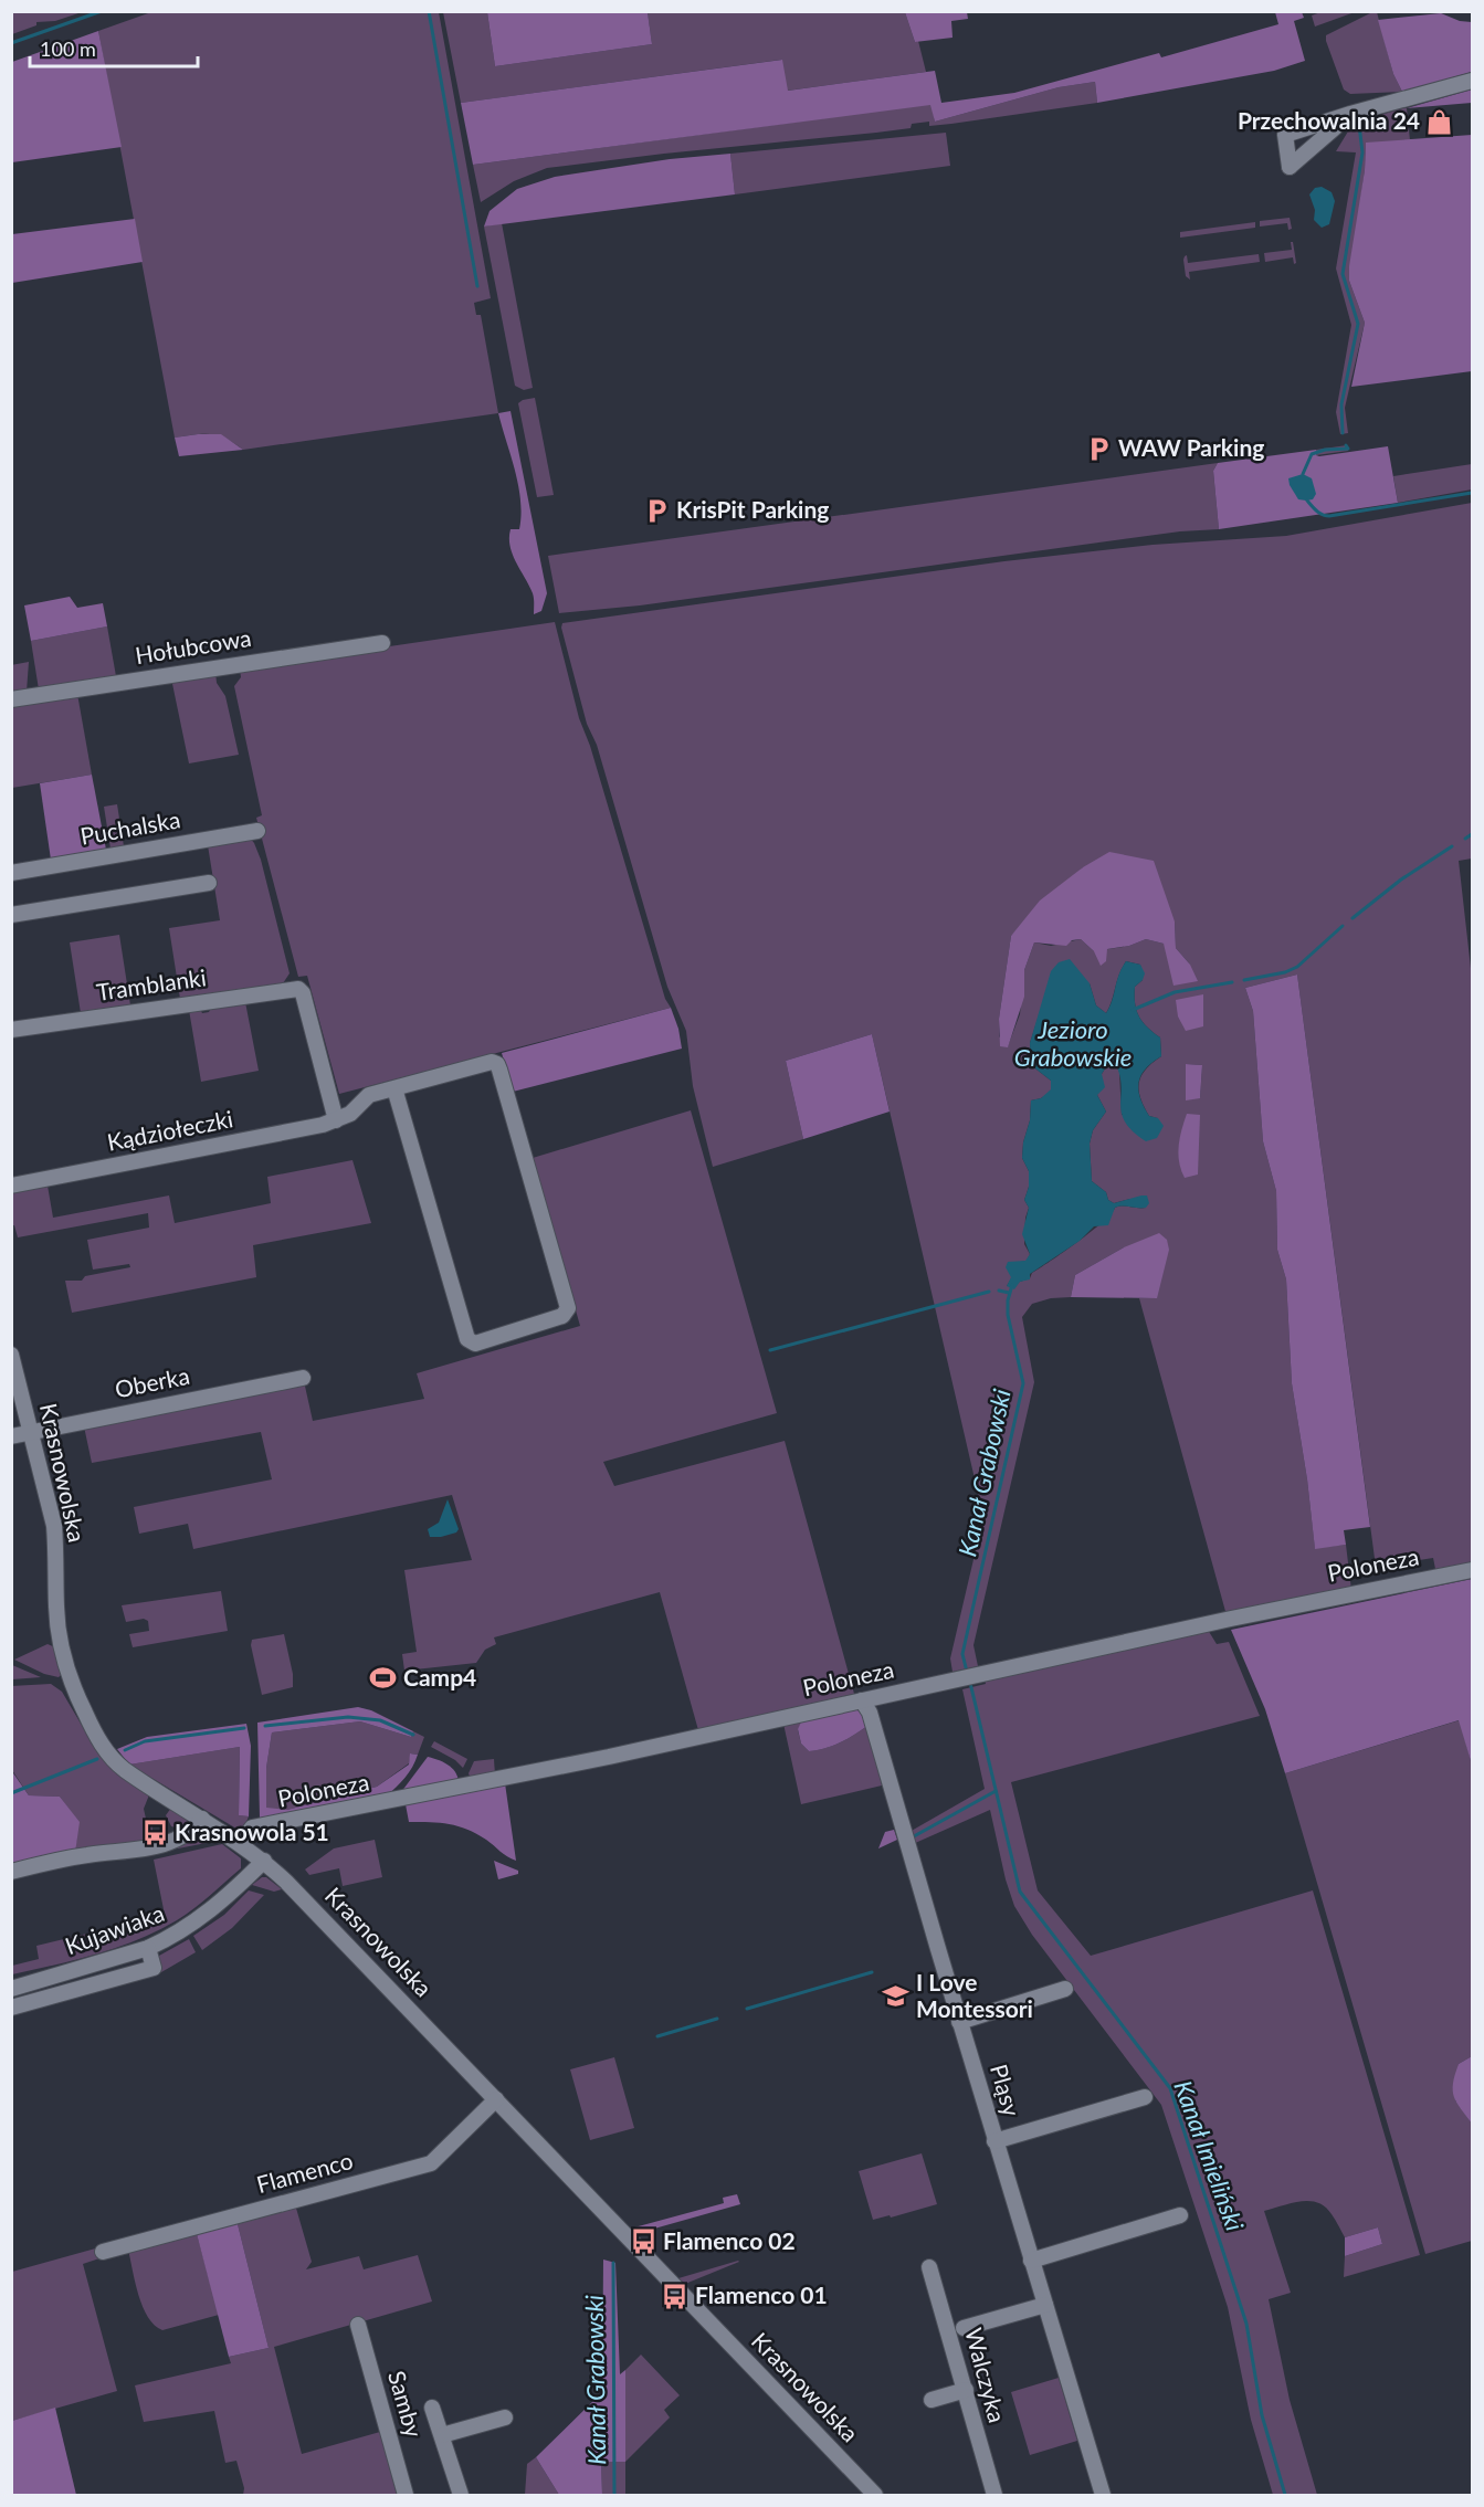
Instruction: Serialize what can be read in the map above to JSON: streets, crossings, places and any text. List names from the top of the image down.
{
  "streets": {
    "street": [
      "Hołubcowa",
      "Puchalska",
      "Tramblanki",
      "Kądziołeczki",
      "Oberka",
      "Krasnowolska",
      "Poloneza",
      "Kujawiaka",
      "Pląsy",
      "Flamenco",
      "Walczyka",
      "Samby"
    ]
  },
  "crossings": [
    ["Tramblanki", "Kądziołeczki"],
    ["Oberka", "Krasnowolska"],
    ["Krasnowolska", "Poloneza"],
    ["Krasnowolska", "Kujawiaka"],
    ["Krasnowolska", "Flamenco"],
    ["Poloneza", "Pląsy"]
  ],
  "water": ["Jezioro Grabowskie", "Kanał Grabowski", "Kanał Imieliński"],
  "places": {
    "shop": ["Przechowalnia 24"],
    "parking": ["WAW Parking", "KrisPit Parking"],
    "sports": ["Camp4"],
    "bus stop": ["Krasnowola 51", "Flamenco 02", "Flamenco 01"],
    "school or university": ["I Love Montessori"]
  },
  "scale_bar": "100 m"
}
